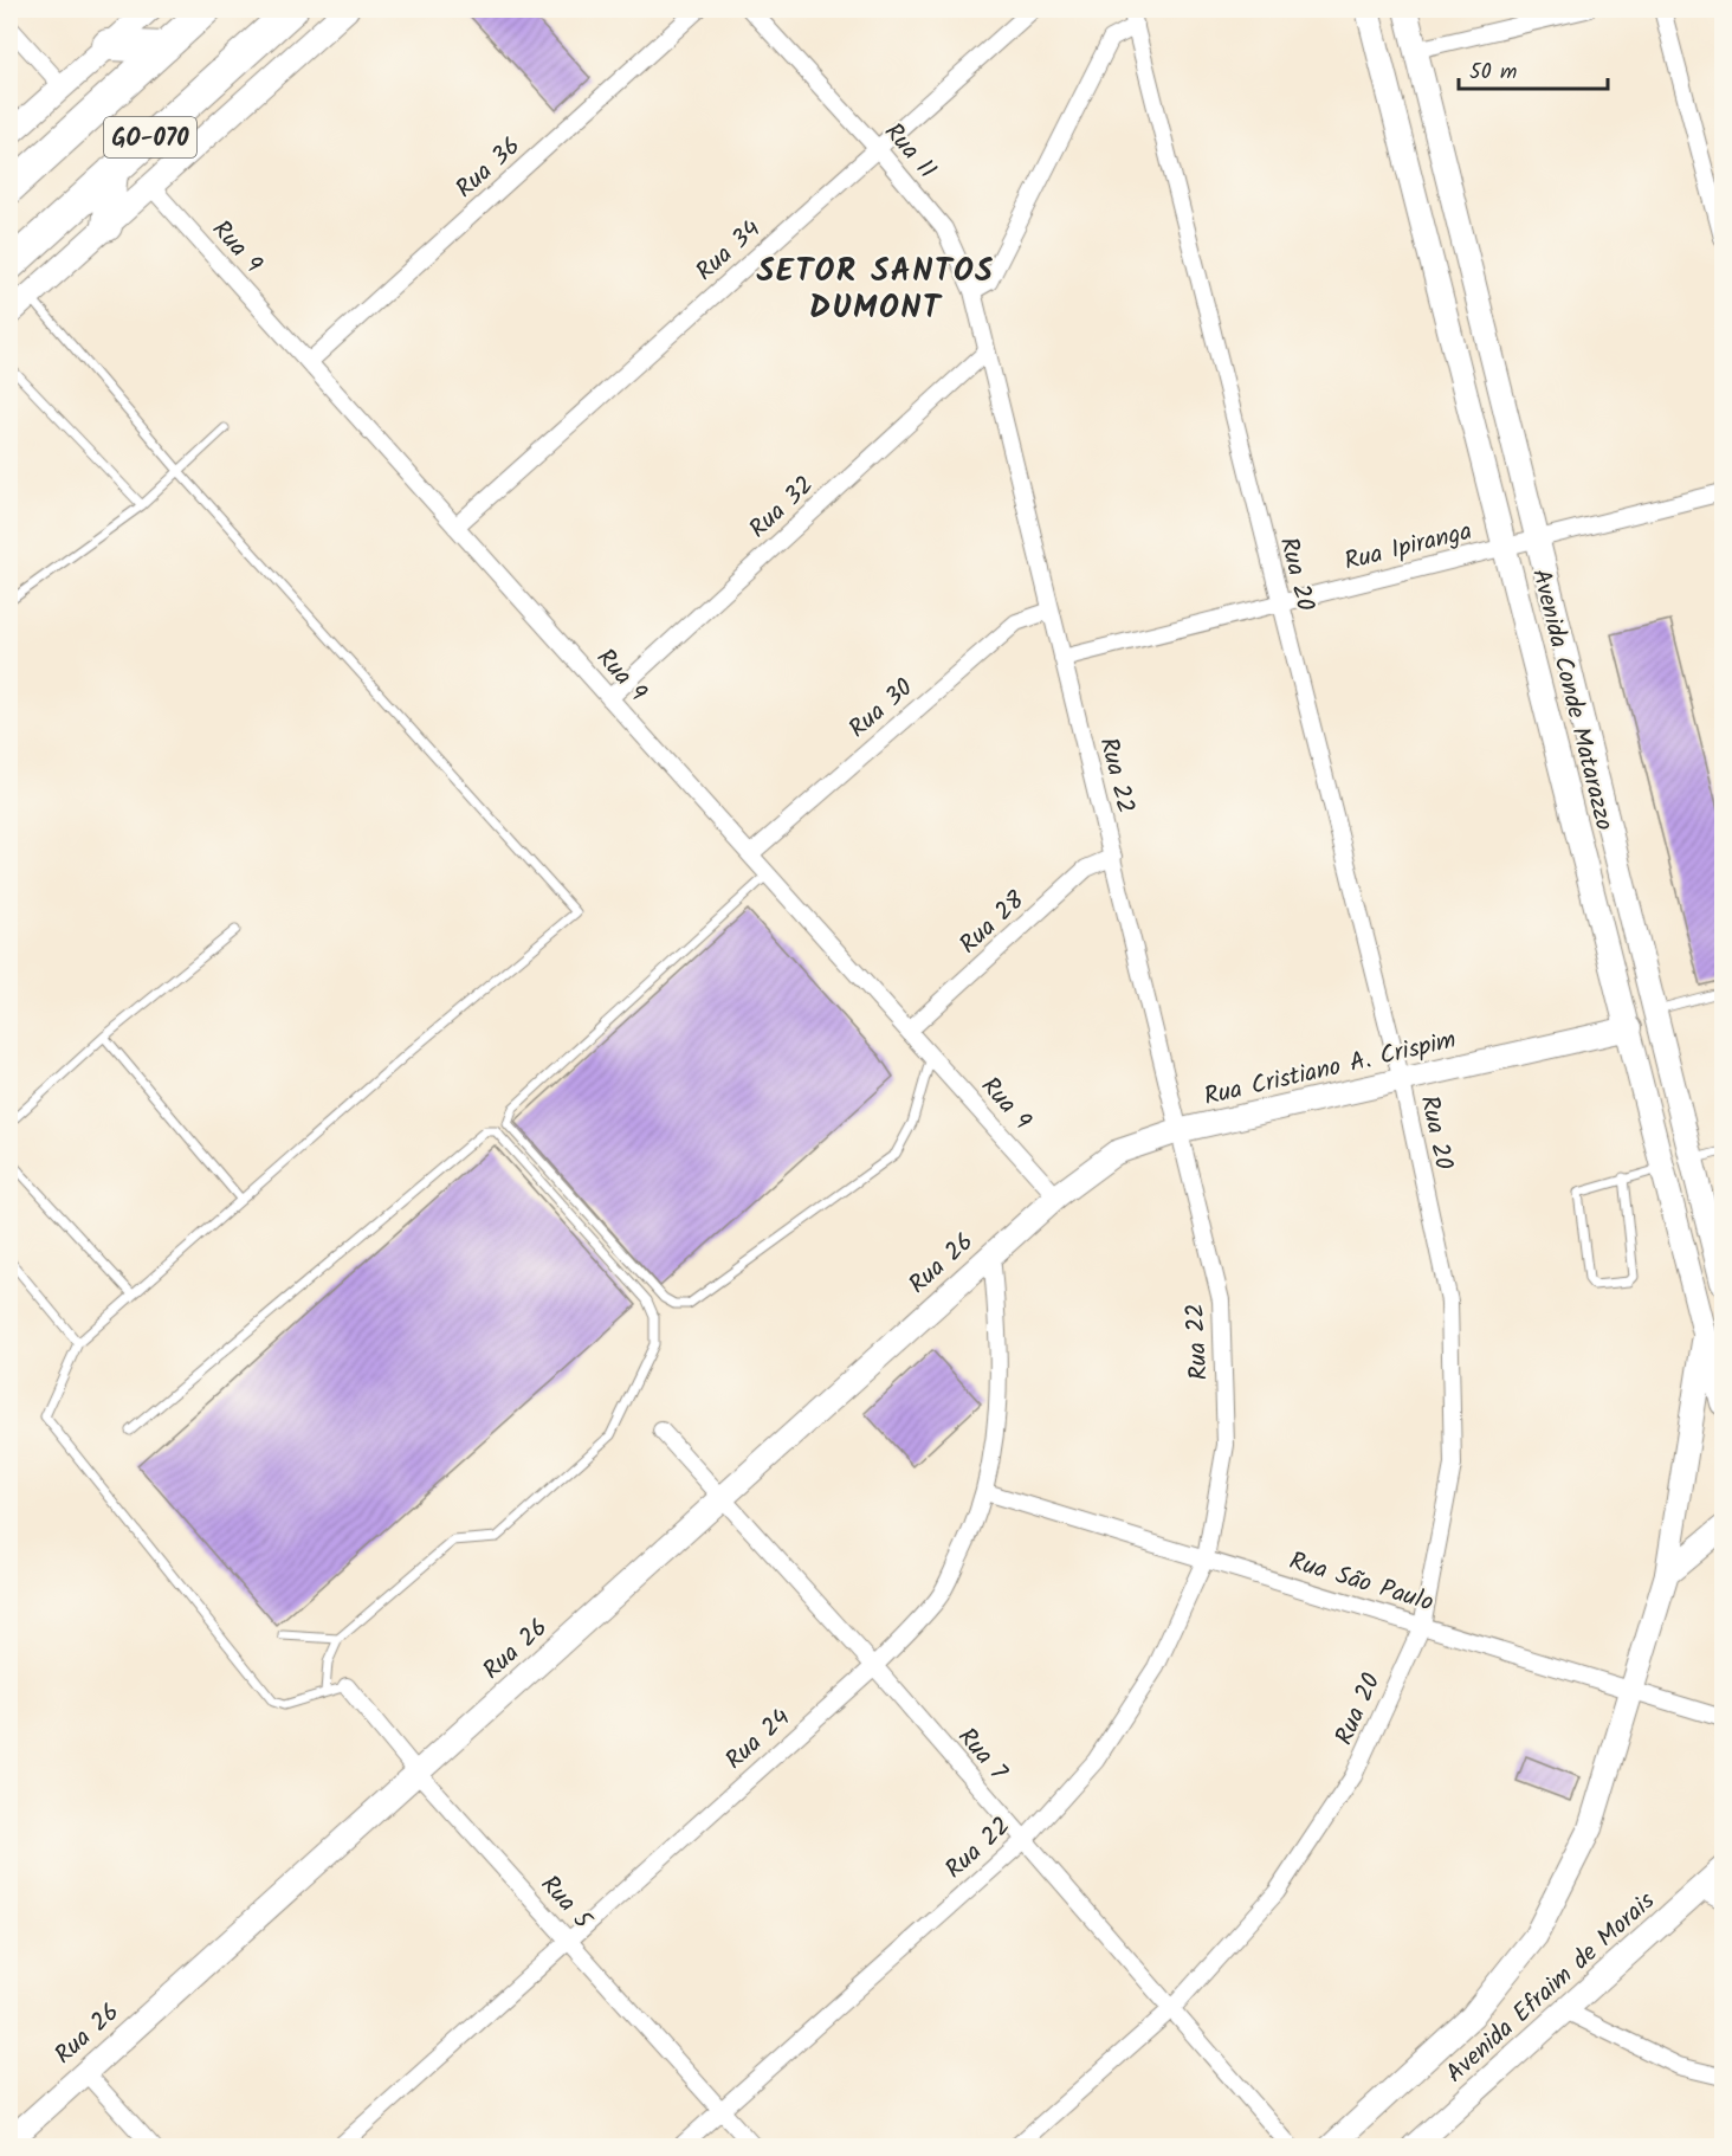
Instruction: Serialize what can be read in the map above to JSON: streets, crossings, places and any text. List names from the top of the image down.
{
  "streets": {
    "highway": ["GO-070"],
    "street": [
      "Rua 11",
      "Rua 36",
      "Rua 9",
      "Rua 34",
      "Rua 32",
      "Rua Ipiranga",
      "Rua 20",
      "Avenida Conde Matarazzo",
      "Rua 30",
      "Rua 22",
      "Rua 28",
      "Rua Cristiano A. Crispim",
      "Rua 26",
      "Rua São Paulo",
      "Rua 24",
      "Rua 7",
      "Rua 5",
      "Avenida Efraim de Morais"
    ]
  },
  "crossings": [
    ["Rua 11", "Rua 34"],
    ["Rua 11", "Rua 32"],
    ["Rua 11", "Rua 22"],
    ["Rua 36", "Rua 9"],
    ["Rua 9", "Rua 34"],
    ["Rua 9", "Rua 32"],
    ["Rua 9", "Rua 30"],
    ["Rua 9", "Rua 28"],
    ["Rua 9", "Rua Cristiano A. Crispim"],
    ["Rua 9", "Rua 26"],
    ["Rua 32", "Rua 22"],
    ["Rua Ipiranga", "Rua 20"],
    ["Rua Ipiranga", "Avenida Conde Matarazzo"],
    ["Rua Ipiranga", "Rua 22"],
    ["Rua 20", "Rua Cristiano A. Crispim"],
    ["Rua 20", "Rua São Paulo"],
    ["Rua 20", "Rua 7"],
    ["Avenida Conde Matarazzo", "Rua Cristiano A. Crispim"],
    ["Avenida Conde Matarazzo", "Avenida Efraim de Morais"],
    ["Rua 30", "Rua 22"],
    ["Rua 22", "Rua 28"],
    ["Rua 22", "Rua Cristiano A. Crispim"],
    ["Rua 22", "Rua São Paulo"],
    ["Rua 22", "Rua 7"],
    ["Rua 22", "Rua 5"],
    ["Rua Cristiano A. Crispim", "Rua 26"],
    ["Rua 26", "Rua 24"],
    ["Rua 26", "Rua 7"],
    ["Rua 26", "Rua 5"],
    ["Rua São Paulo", "Rua 24"],
    ["Rua São Paulo", "Avenida Efraim de Morais"],
    ["Rua 24", "Rua 7"],
    ["Rua 24", "Rua 5"]
  ],
  "districts": ["SETOR SANTOS DUMONT"],
  "scale_bar": "50 m"
}
